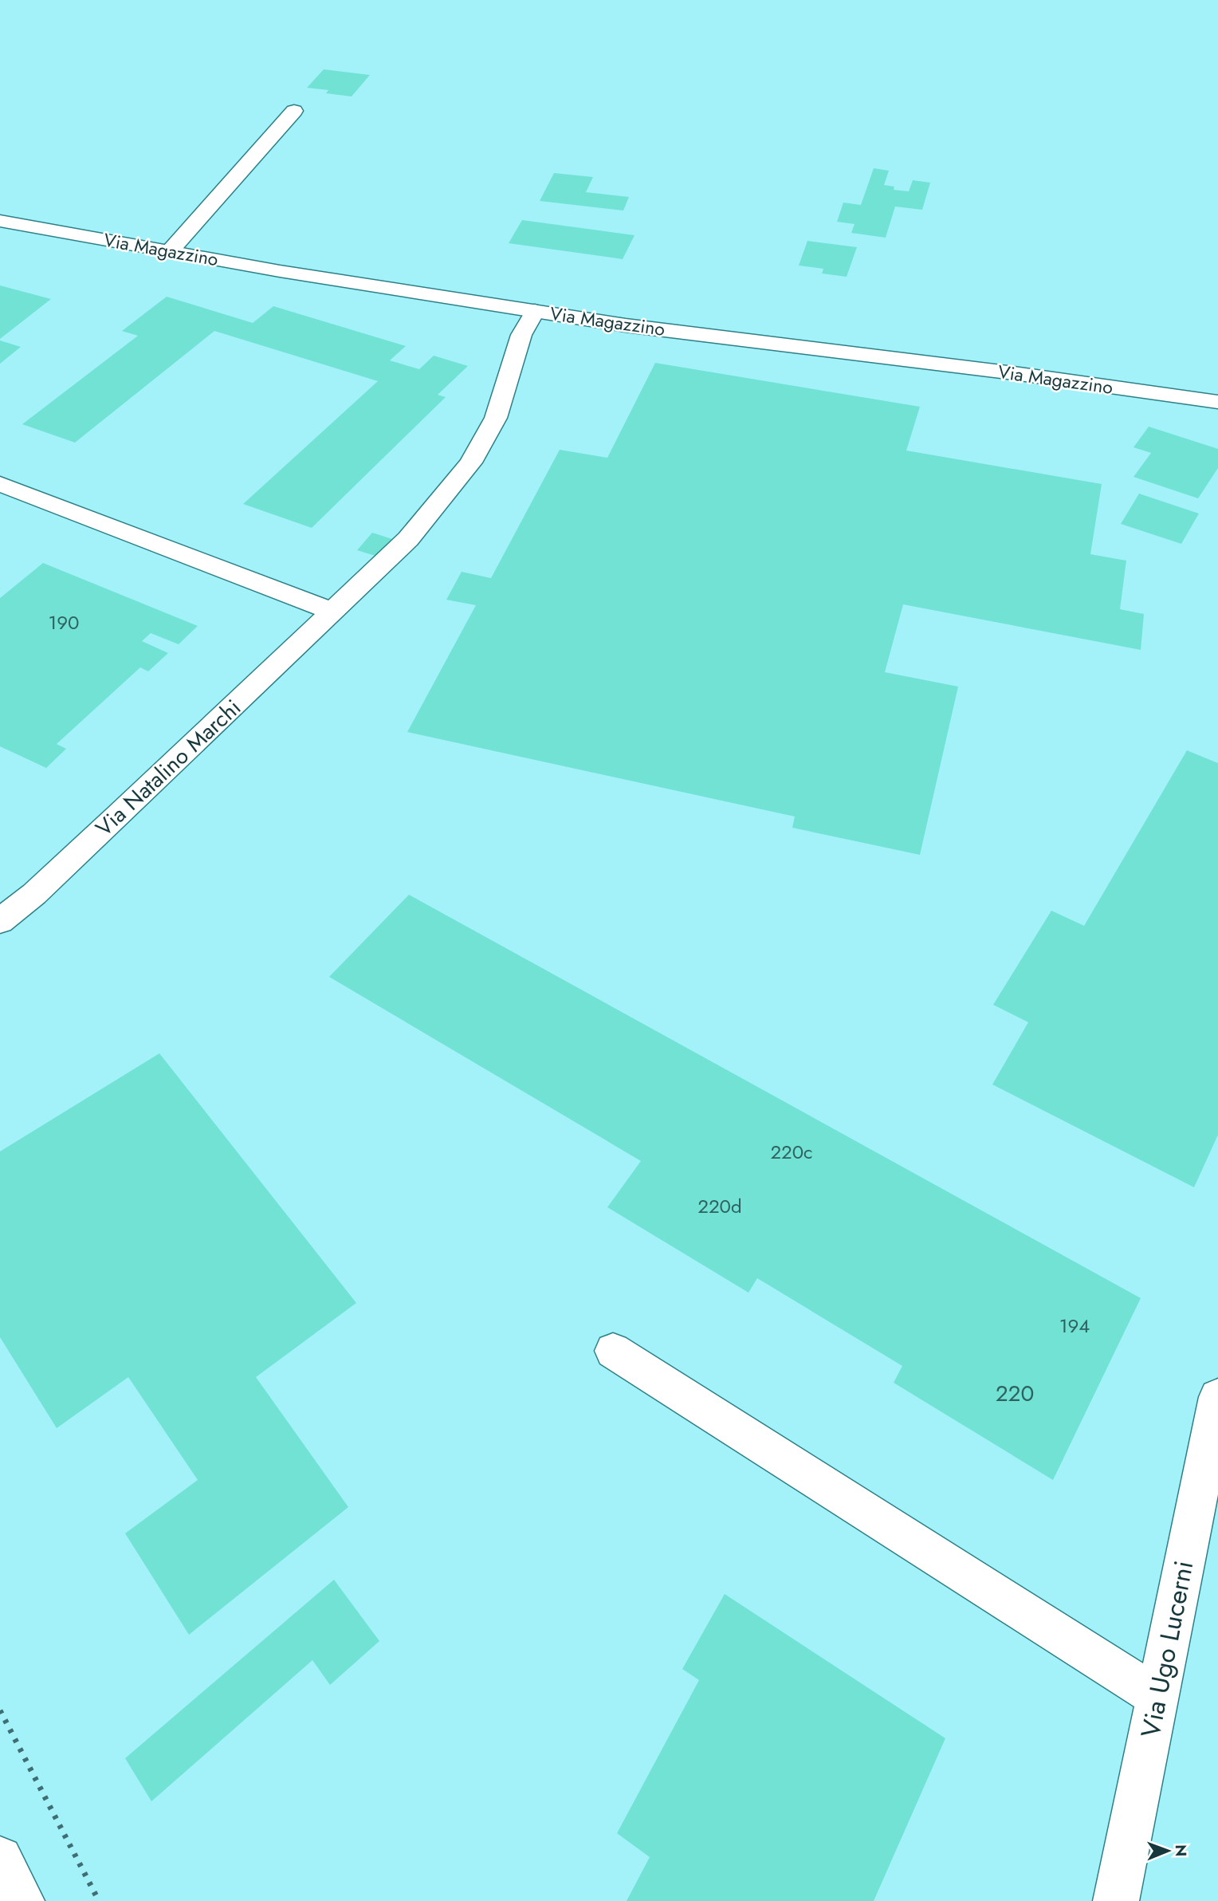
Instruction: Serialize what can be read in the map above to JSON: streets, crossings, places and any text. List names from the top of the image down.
{
  "streets": {
    "street": ["Via Magazzino", "Via Natalino Marchi", "Via Ugo Lucerni"]
  },
  "crossings": [
    ["Via Magazzino", "Via Natalino Marchi"]
  ],
  "house_numbers": [
    "190",
    "220c",
    "220d",
    "194",
    "220"
  ],
  "north": "right"
}
